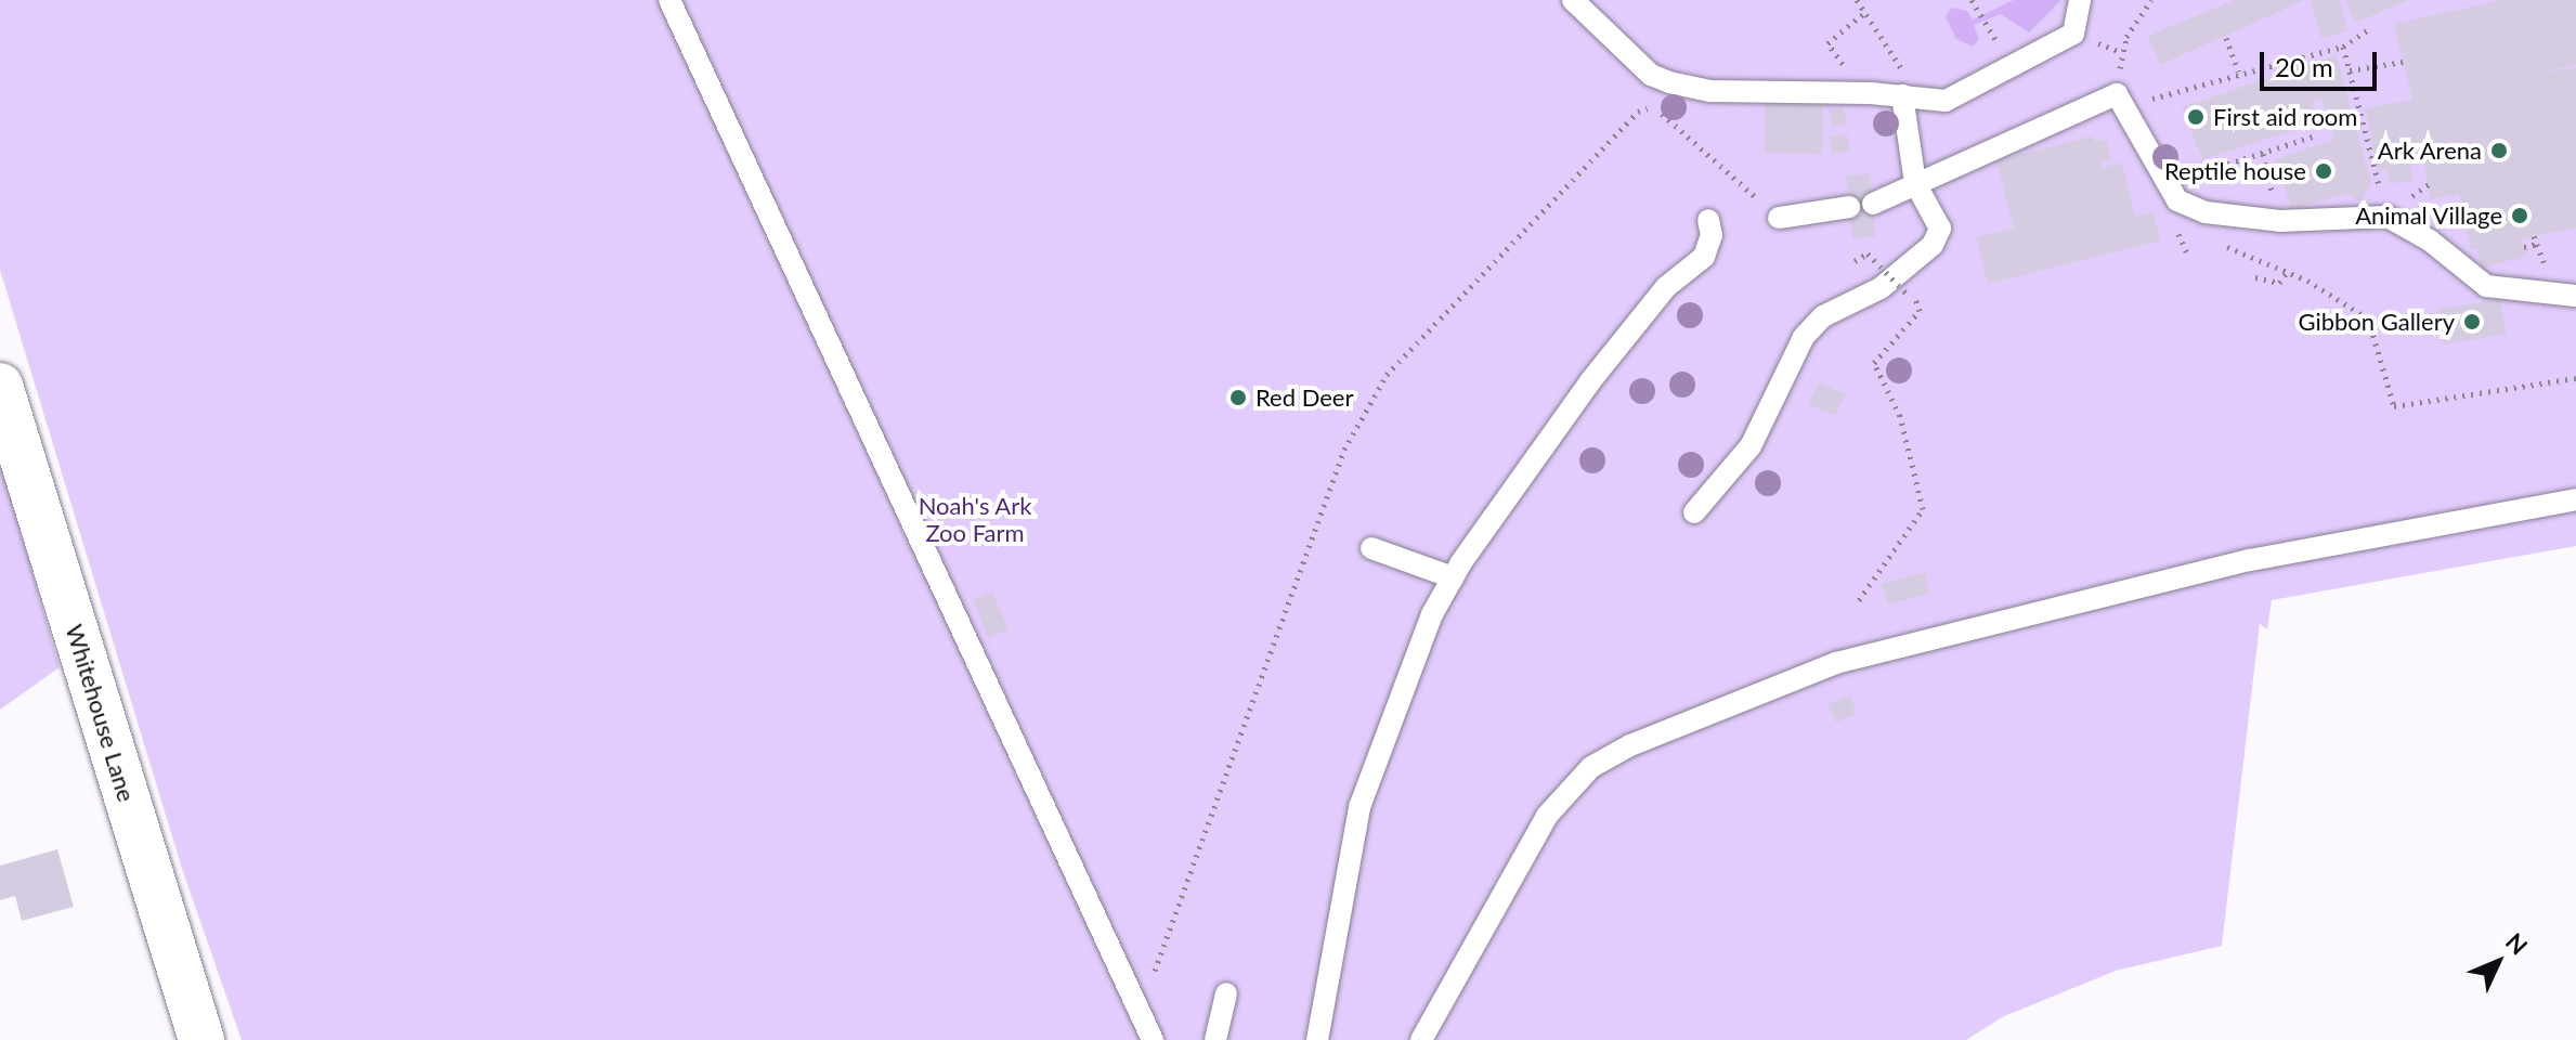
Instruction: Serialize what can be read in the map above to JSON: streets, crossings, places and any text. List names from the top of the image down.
{
  "streets": {
    "street": ["Whitehouse Lane"]
  },
  "parks": ["Noah's Ark Zoo Farm"],
  "places": [
    "First aid room",
    "Ark Arena",
    "Reptile house",
    "Animal Village",
    "Gibbon Gallery",
    "Red Deer"
  ],
  "scale_bar": "20 m",
  "north": "top right"
}
